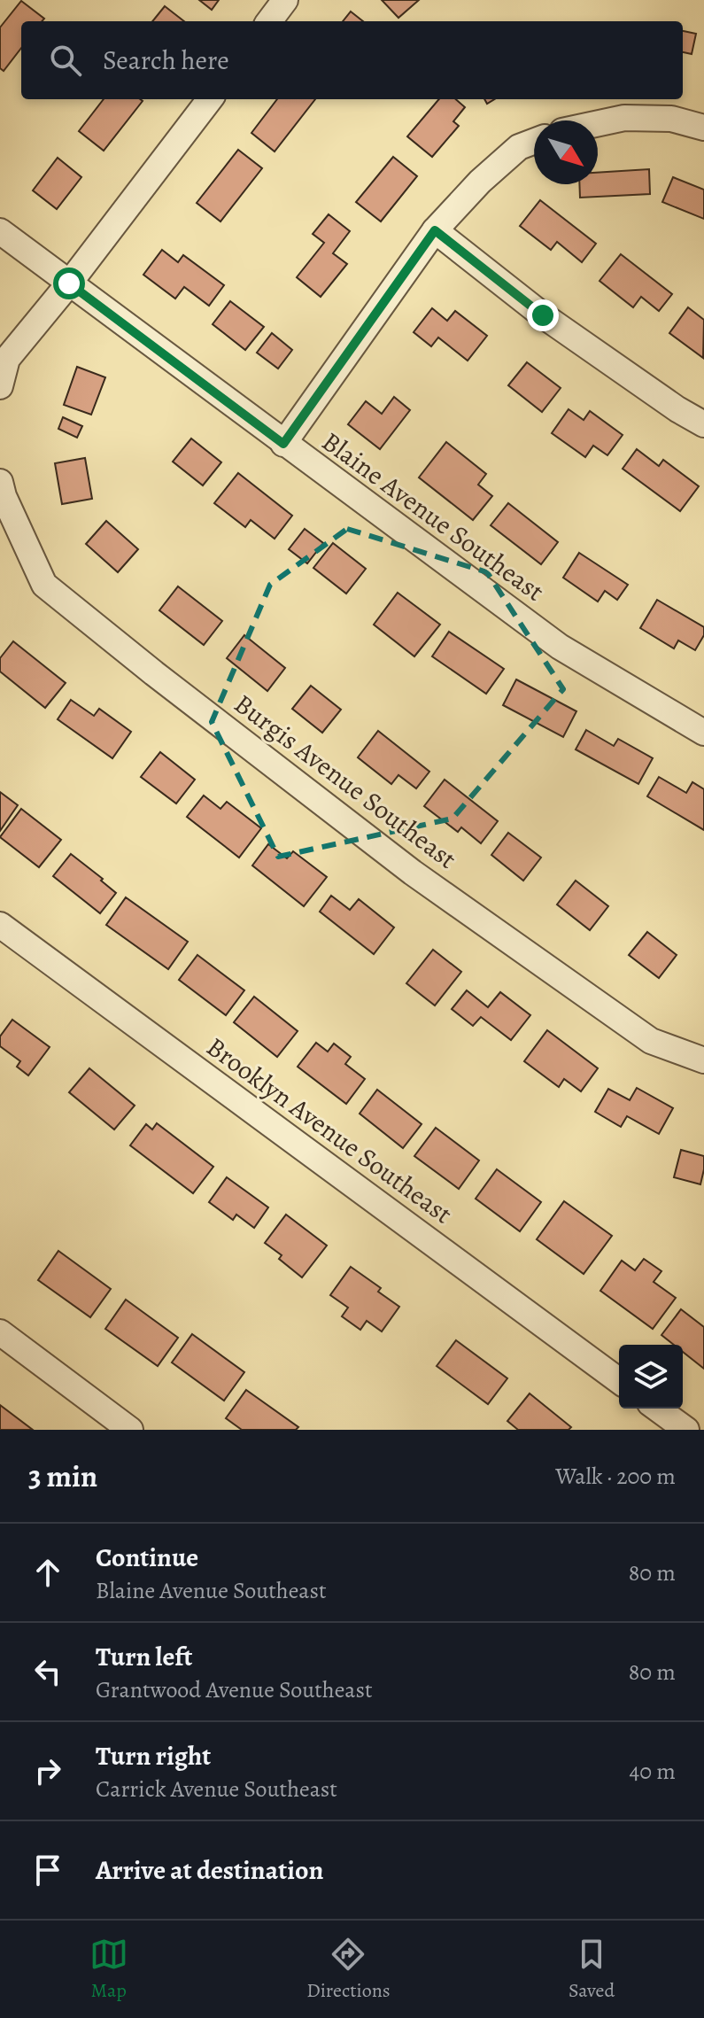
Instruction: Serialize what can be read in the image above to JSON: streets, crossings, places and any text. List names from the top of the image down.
{
  "streets": {
    "street": ["Blaine Avenue Southeast", "Burgis Avenue Southeast", "Brooklyn Avenue Southeast"]
  },
  "north": "bottom right",
  "page": {
    "search": "Search here",
    "heading": ["3 min", "Walk · 200 m"],
    "list": [
      ["Continue", "Blaine Avenue Southeast", "80 m"],
      ["Turn left", "Grantwood Avenue Southeast", "80 m"],
      ["Turn right", "Carrick Avenue Southeast", "40 m"],
      "Arrive at destination"
    ],
    "nav": ["Map", "Directions", "Saved"]
  }
}
